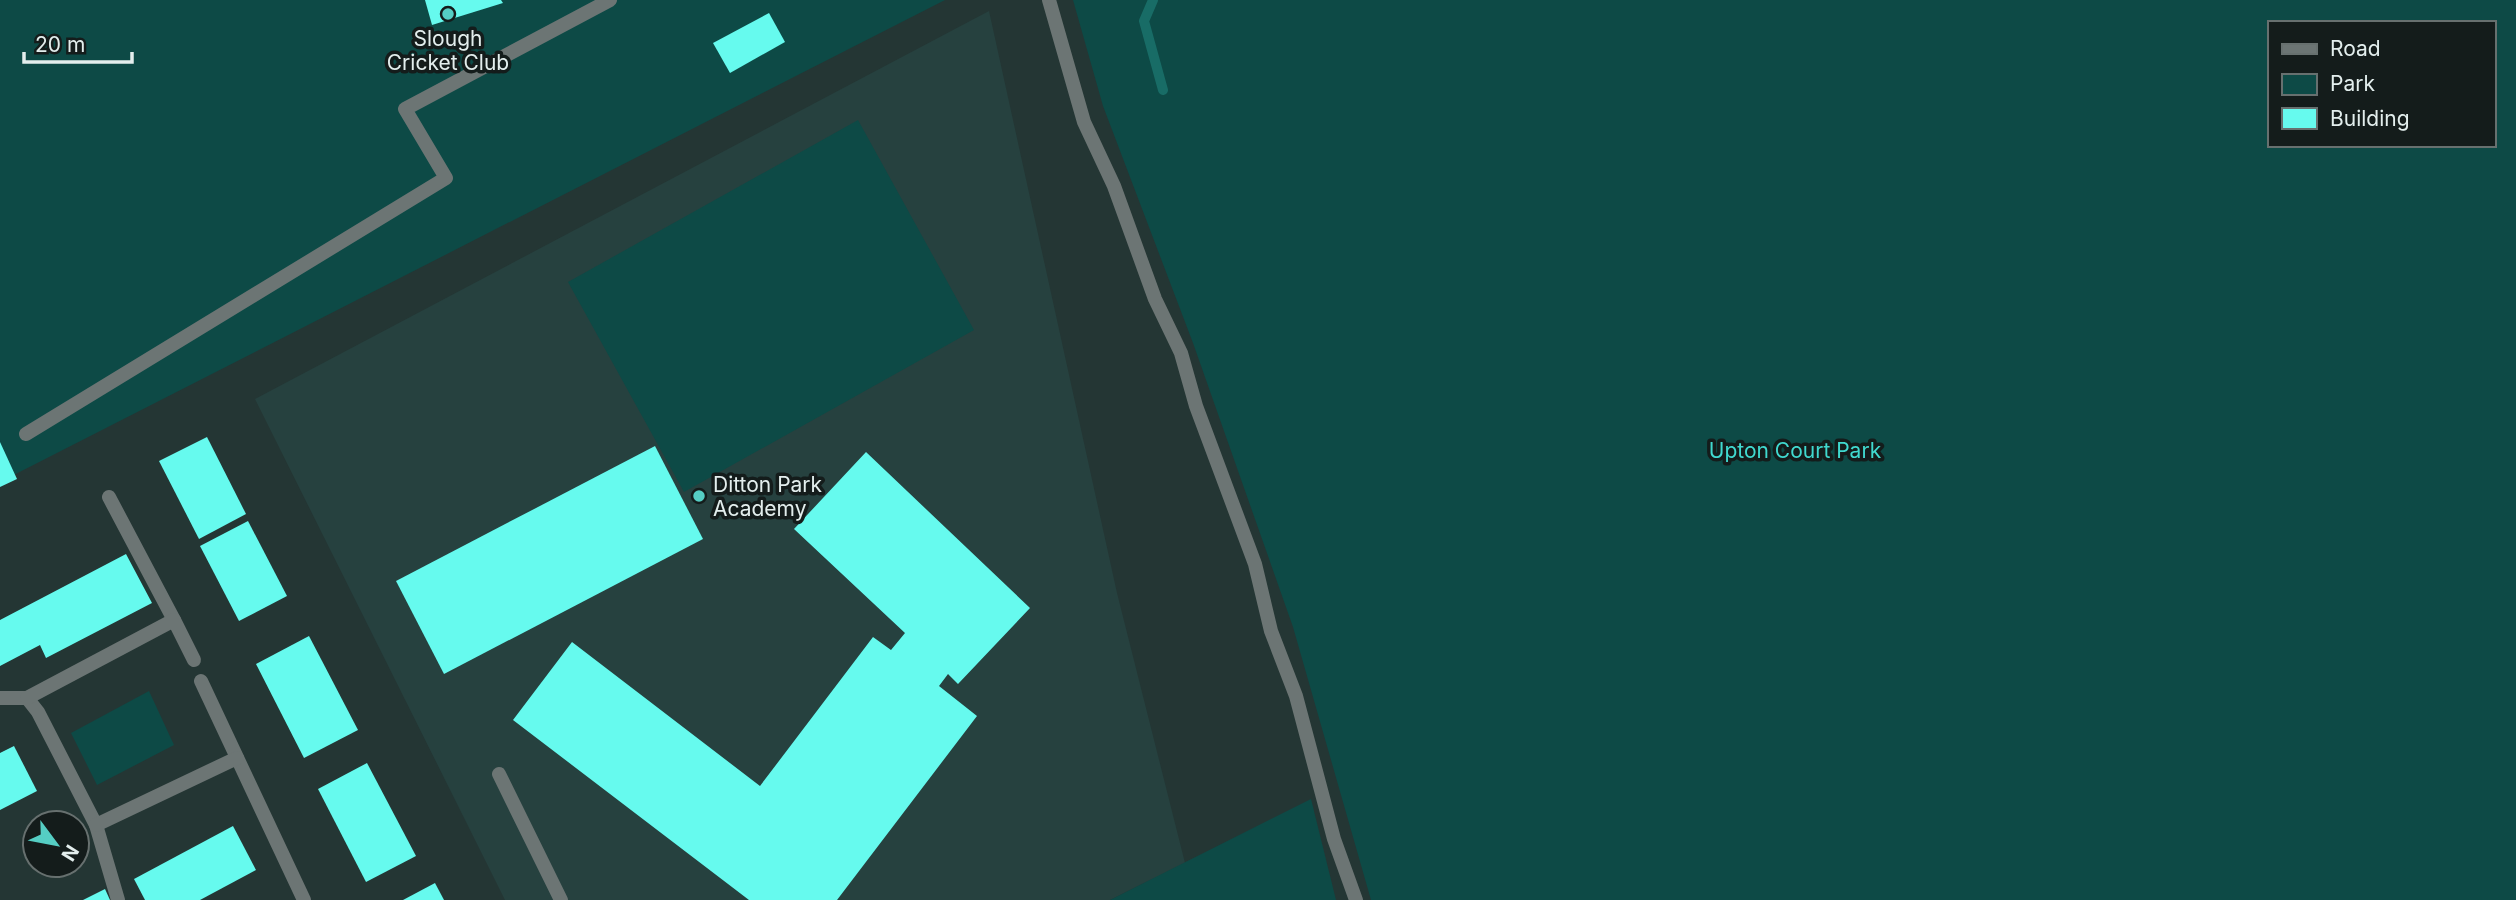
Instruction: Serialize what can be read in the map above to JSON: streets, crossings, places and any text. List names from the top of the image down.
{
  "parks": ["Upton Court Park"],
  "places": ["Slough Cricket Club", "Ditton Park Academy"],
  "legend": ["Road", "Park", "Building"],
  "scale_bar": "20 m",
  "north": "bottom right"
}
